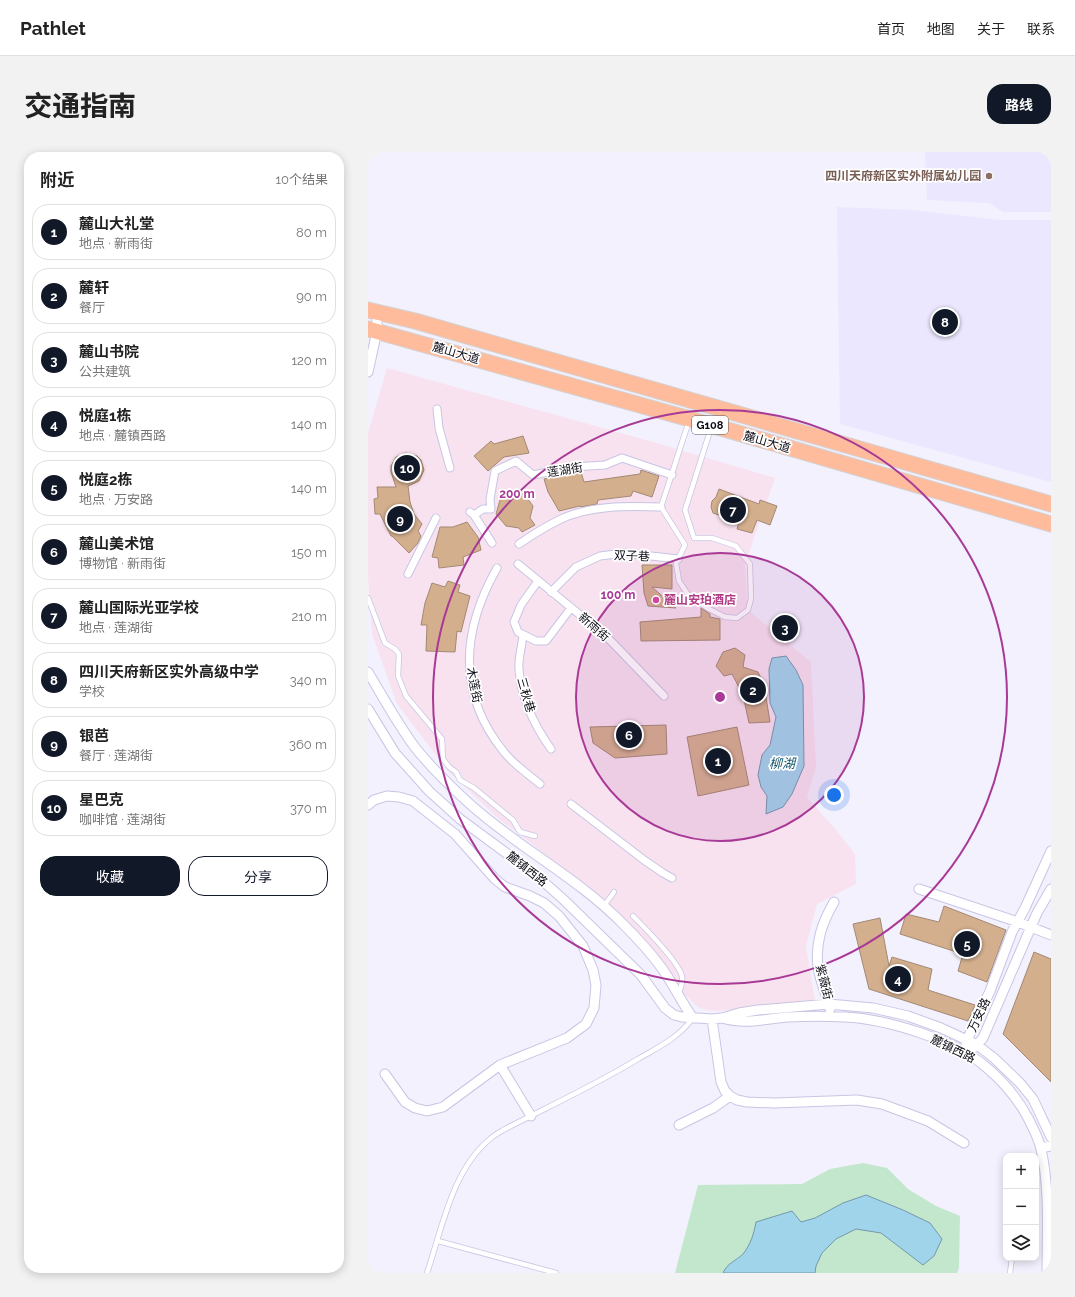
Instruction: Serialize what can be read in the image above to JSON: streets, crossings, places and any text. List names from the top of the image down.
{
  "streets": {
    "highway": ["麓山大道", "G108"],
    "street": [
      "莲湖街",
      "双子巷",
      "新雨街",
      "木莲街",
      "三秋巷",
      "麓镇西路",
      "紫薇街",
      "万安路"
    ]
  },
  "crossings": [
    ["双子巷", "新雨街"],
    ["麓镇西路", "紫薇街"],
    ["麓镇西路", "万安路"]
  ],
  "water": ["柳湖"],
  "places": ["四川天府新区实外附属幼儿园", "麓山安珀酒店"],
  "page": {
    "header": "Pathlet",
    "nav": [
      "首页",
      "地图",
      "关于",
      "联系"
    ],
    "title": "交通指南",
    "buttons": [
      "路线",
      ["收藏", "分享"]
    ],
    "heading": ["附近", "10个结果"],
    "list": [
      {
        "mark": "1",
        "name": "麓山大礼堂",
        "note": "地点 · 新雨街",
        "value": "80 m"
      },
      {
        "mark": "2",
        "name": "麓轩",
        "note": "餐厅",
        "value": "90 m"
      },
      {
        "mark": "3",
        "name": "麓山书院",
        "note": "公共建筑",
        "value": "120 m"
      },
      {
        "mark": "4",
        "name": "悦庭1栋",
        "note": "地点 · 麓镇西路",
        "value": "140 m"
      },
      {
        "mark": "5",
        "name": "悦庭2栋",
        "note": "地点 · 万安路",
        "value": "140 m"
      },
      {
        "mark": "6",
        "name": "麓山美术馆",
        "note": "博物馆 · 新雨街",
        "value": "150 m"
      },
      {
        "mark": "7",
        "name": "麓山国际光亚学校",
        "note": "地点 · 莲湖街",
        "value": "210 m"
      },
      {
        "mark": "8",
        "name": "四川天府新区实外高级中学",
        "note": "学校",
        "value": "340 m"
      },
      {
        "mark": "9",
        "name": "银芭",
        "note": "餐厅 · 莲湖街",
        "value": "360 m"
      },
      {
        "mark": "10",
        "name": "星巴克",
        "note": "咖啡馆 · 莲湖街",
        "value": "370 m"
      }
    ],
    "pins": [
      "8",
      "10",
      "7",
      "9",
      "3",
      "2",
      "6",
      "1",
      "5",
      "4"
    ],
    "map_buttons": ["+", "−"]
  },
  "rings": ["200 m", "100 m"]
}
